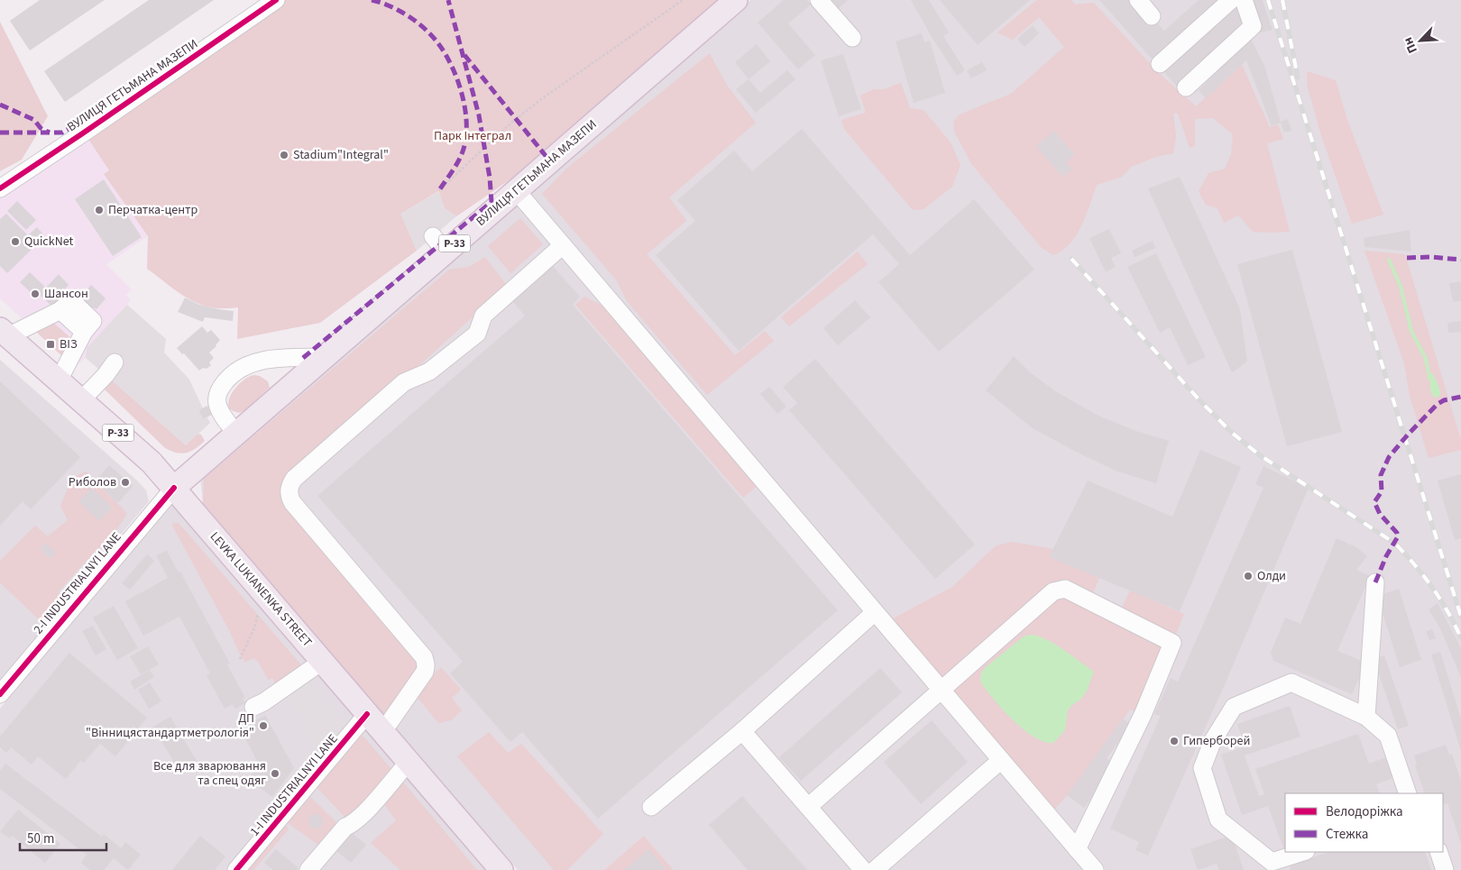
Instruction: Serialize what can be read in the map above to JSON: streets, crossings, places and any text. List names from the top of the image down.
{
  "streets": {
    "main road": ["ВУЛИЦЯ ГЕТЬМАНА МАЗЕПИ", "Р-33", "LEVKA LUKIANENKA STREET"],
    "street": ["2-I INDUSTRIALNYI LANE", "1-I INDUSTRIALNYI LANE"]
  },
  "crossings": [
    ["ВУЛИЦЯ ГЕТЬМАНА МАЗЕПИ", "2-I INDUSTRIALNYI LANE"],
    ["ВУЛИЦЯ ГЕТЬМАНА МАЗЕПИ", "LEVKA LUKIANENKA STREET"],
    ["2-I INDUSTRIALNYI LANE", "LEVKA LUKIANENKA STREET"],
    ["LEVKA LUKIANENKA STREET", "1-I INDUSTRIALNYI LANE"]
  ],
  "parks": ["Парк Інтеграл"],
  "places": {
    "other": [
      "Stadium\"Integral\"",
      "Перчатка-центр",
      "QuickNet",
      "Шансон",
      "Риболов",
      "Олди",
      "ДП \"Вінницястандартметрологія\"",
      "Гиперборей",
      "Все для зварювання та спец одяг"
    ],
    "transit": ["ВІЗ"]
  },
  "legend": ["Велодоріжка", "Стежка"],
  "scale_bar": "50 m",
  "north": "bottom left"
}
